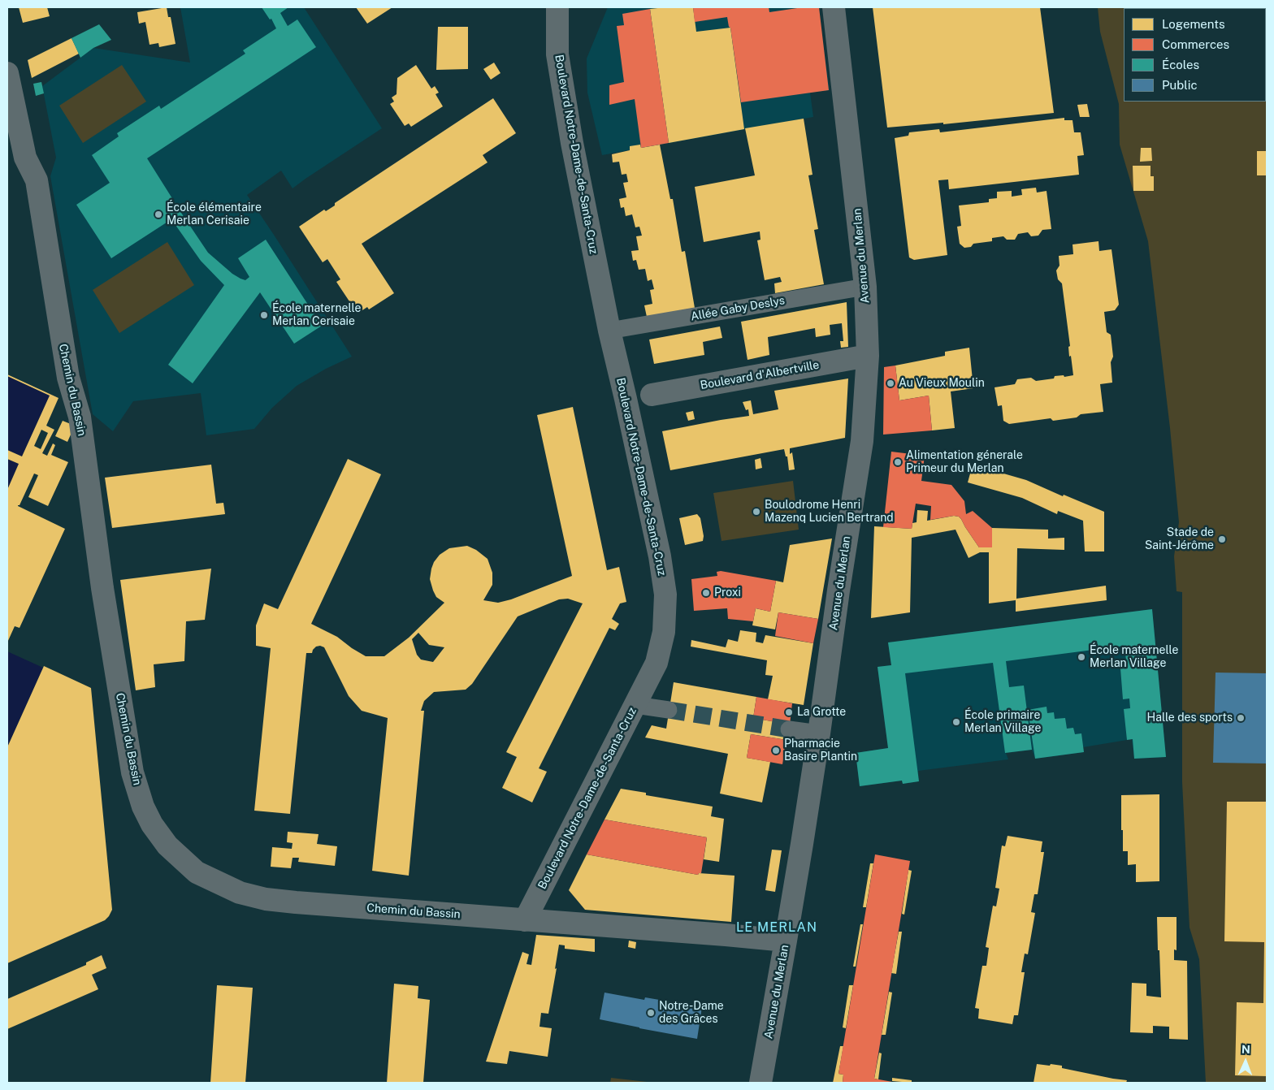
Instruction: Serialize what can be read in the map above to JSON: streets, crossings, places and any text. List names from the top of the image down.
{
  "streets": {
    "street": [
      "Boulevard Notre-Dame-de-Santa-Cruz",
      "Avenue du Merlan",
      "Allée Gaby Deslys",
      "Boulevard d'Albertville",
      "Chemin du Bassin"
    ]
  },
  "crossings": [
    ["Boulevard Notre-Dame-de-Santa-Cruz", "Allée Gaby Deslys"],
    ["Boulevard Notre-Dame-de-Santa-Cruz", "Chemin du Bassin"],
    ["Avenue du Merlan", "Allée Gaby Deslys"],
    ["Avenue du Merlan", "Boulevard d'Albertville"],
    ["Avenue du Merlan", "Chemin du Bassin"]
  ],
  "districts": ["LE MERLAN"],
  "places": [
    "École élémentaire Merlan Cerisaie",
    "École maternelle Merlan Cerisaie",
    "Au Vieux Moulin",
    "Alimentation génerale Primeur du Merlan",
    "Boulodrome Henri Mazenq Lucien Bertrand",
    "Stade de Saint-Jérôme",
    "Proxi",
    "École maternelle Merlan Village",
    "La Grotte",
    "Halle des sports",
    "École primaire Merlan Village",
    "Pharmacie Basire Plantin",
    "Notre-Dame des Grâces"
  ],
  "legend": [
    "Logements",
    "Commerces",
    "Écoles",
    "Public"
  ],
  "north": "top"
}
